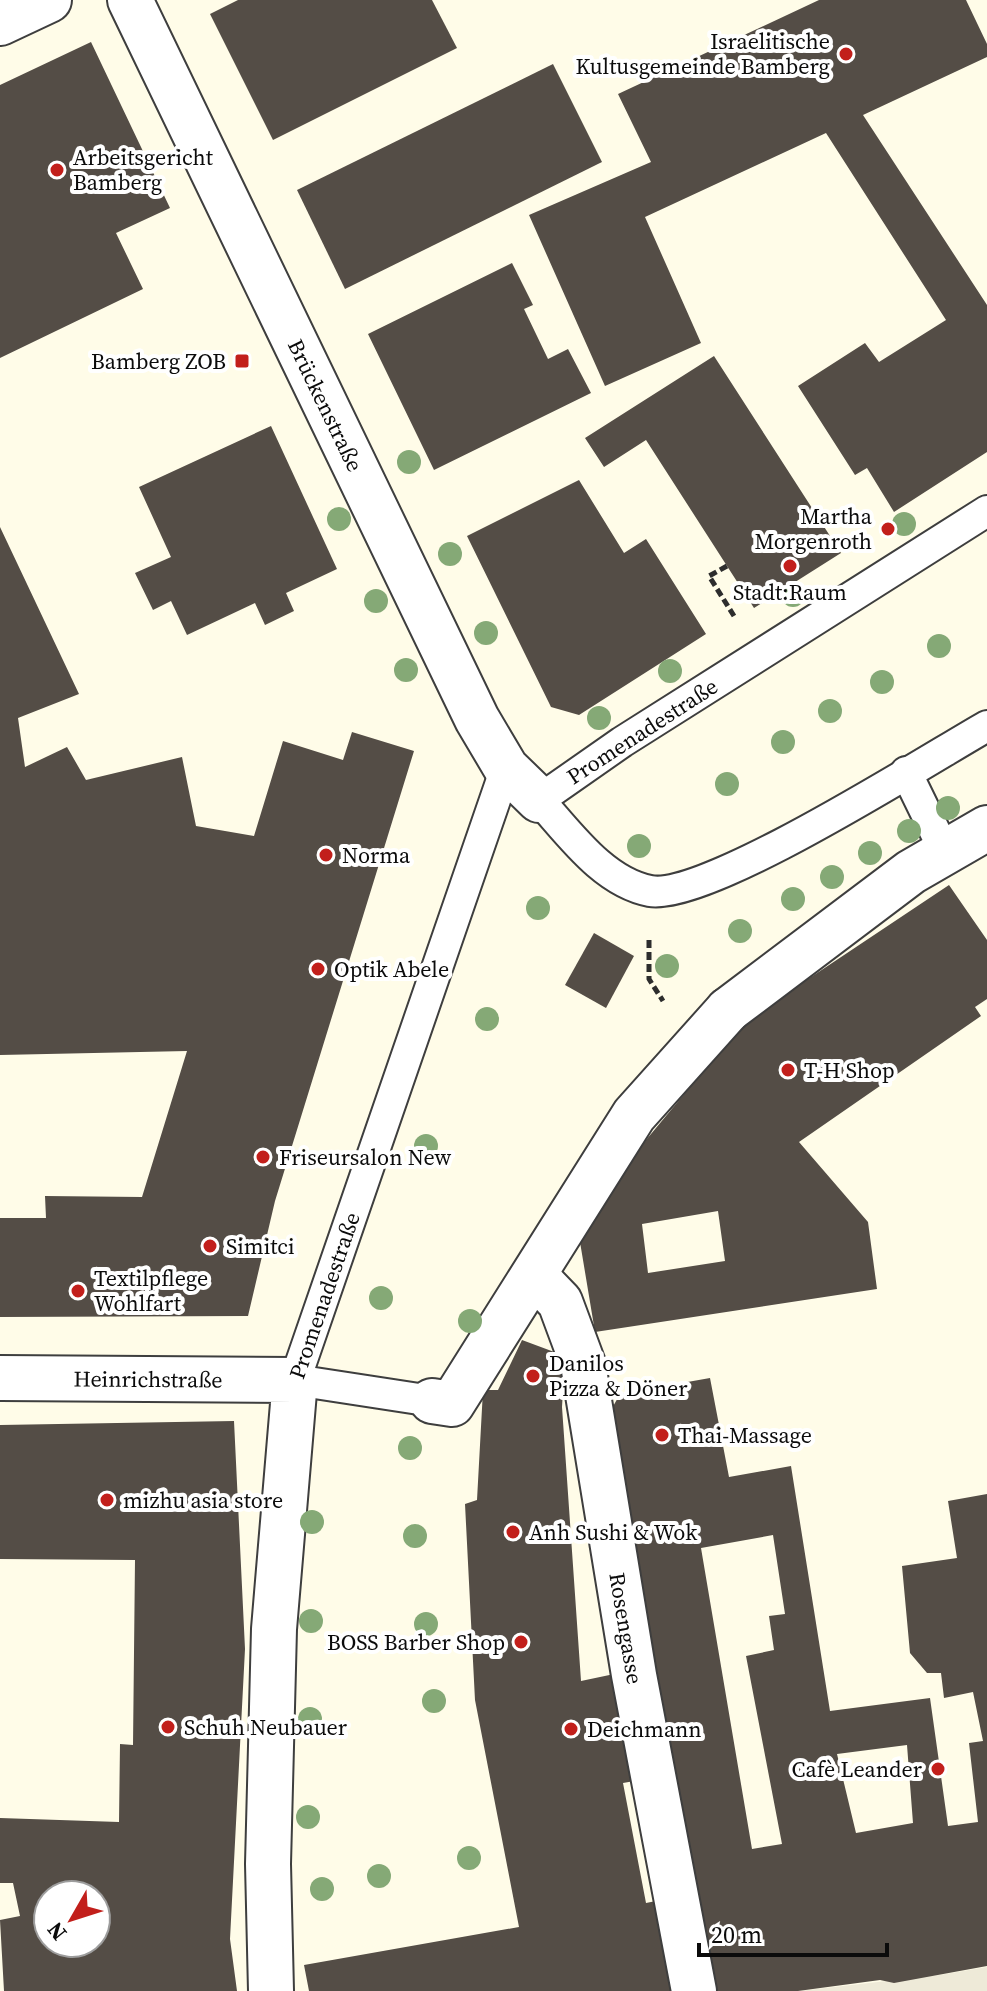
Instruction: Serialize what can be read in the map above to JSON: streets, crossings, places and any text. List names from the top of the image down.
{
  "streets": {
    "street": [
      "Brückenstraße",
      "Promenadestraße",
      "Heinrichstraße",
      "Rosengasse"
    ]
  },
  "crossings": [
    ["Brückenstraße", "Promenadestraße"],
    ["Promenadestraße", "Heinrichstraße"]
  ],
  "places": {
    "other": [
      "Israelitische Kultusgemeinde Bamberg",
      "Arbeitsgericht Bamberg",
      "Martha Morgenroth",
      "Stadt:Raum",
      "Norma",
      "Optik Abele",
      "T-H Shop",
      "Friseursalon New",
      "Simitci",
      "Textilpflege Wohlfart",
      "Danilos Pizza & Döner",
      "Thai-Massage",
      "mizhu asia store",
      "Anh Sushi & Wok",
      "BOSS Barber Shop",
      "Schuh Neubauer",
      "Deichmann",
      "Cafè Leander"
    ],
    "transit": ["Bamberg ZOB"]
  },
  "scale_bar": "20 m",
  "north": "bottom left"
}
